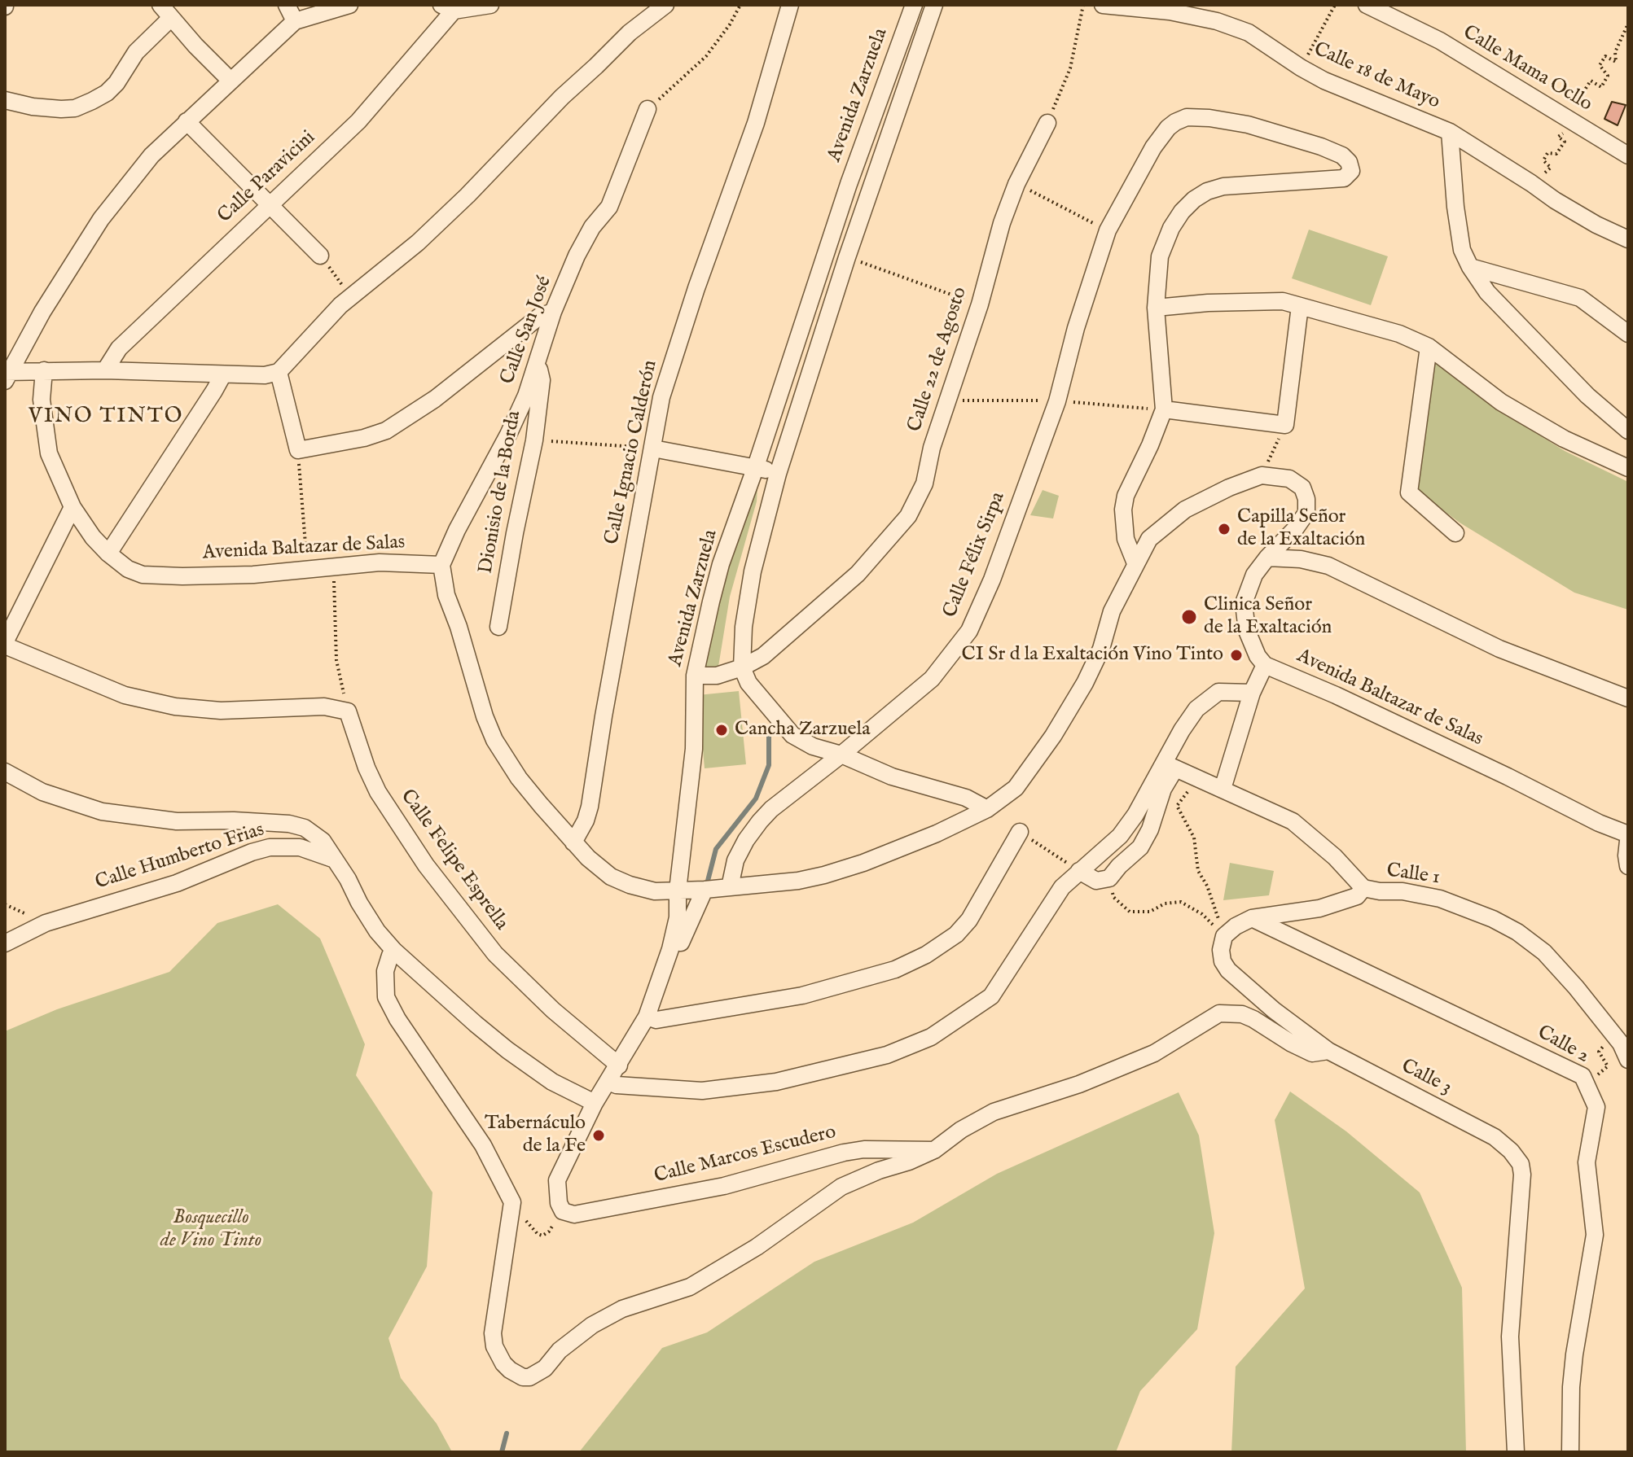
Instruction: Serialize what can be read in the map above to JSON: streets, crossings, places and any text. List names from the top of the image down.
{
  "streets": {
    "street": [
      "Calle Mama Ocllo",
      "Calle 18 de Mayo",
      "Avenida Zarzuela",
      "Calle Paravicini",
      "Calle San José",
      "Calle 22 de Agosto",
      "Calle Ignacio Calderón",
      "Dionisio de la Borda",
      "Avenida Baltazar de Salas",
      "Calle Félix Sirpa",
      "Calle Humberto Frias",
      "Calle Felipe Esprella",
      "Calle 1",
      "Calle 2",
      "Calle 3",
      "Calle Marcos Escudero"
    ]
  },
  "crossings": [
    ["Avenida Zarzuela", "Calle 22 de Agosto"],
    ["Avenida Zarzuela", "Calle Felipe Esprella"],
    ["Avenida Zarzuela", "Calle Marcos Escudero"],
    ["Calle San José", "Dionisio de la Borda"],
    ["Calle San José", "Avenida Baltazar de Salas"]
  ],
  "districts": ["VINO TINTO"],
  "parks": ["Bosquecillo de Vino Tinto"],
  "places": [
    "Capilla Señor de la Exaltación",
    "Clinica Señor de la Exaltación",
    "CI Sr d la Exaltación Vino Tinto",
    "Cancha Zarzuela",
    "Tabernáculo de la Fe"
  ]
}
